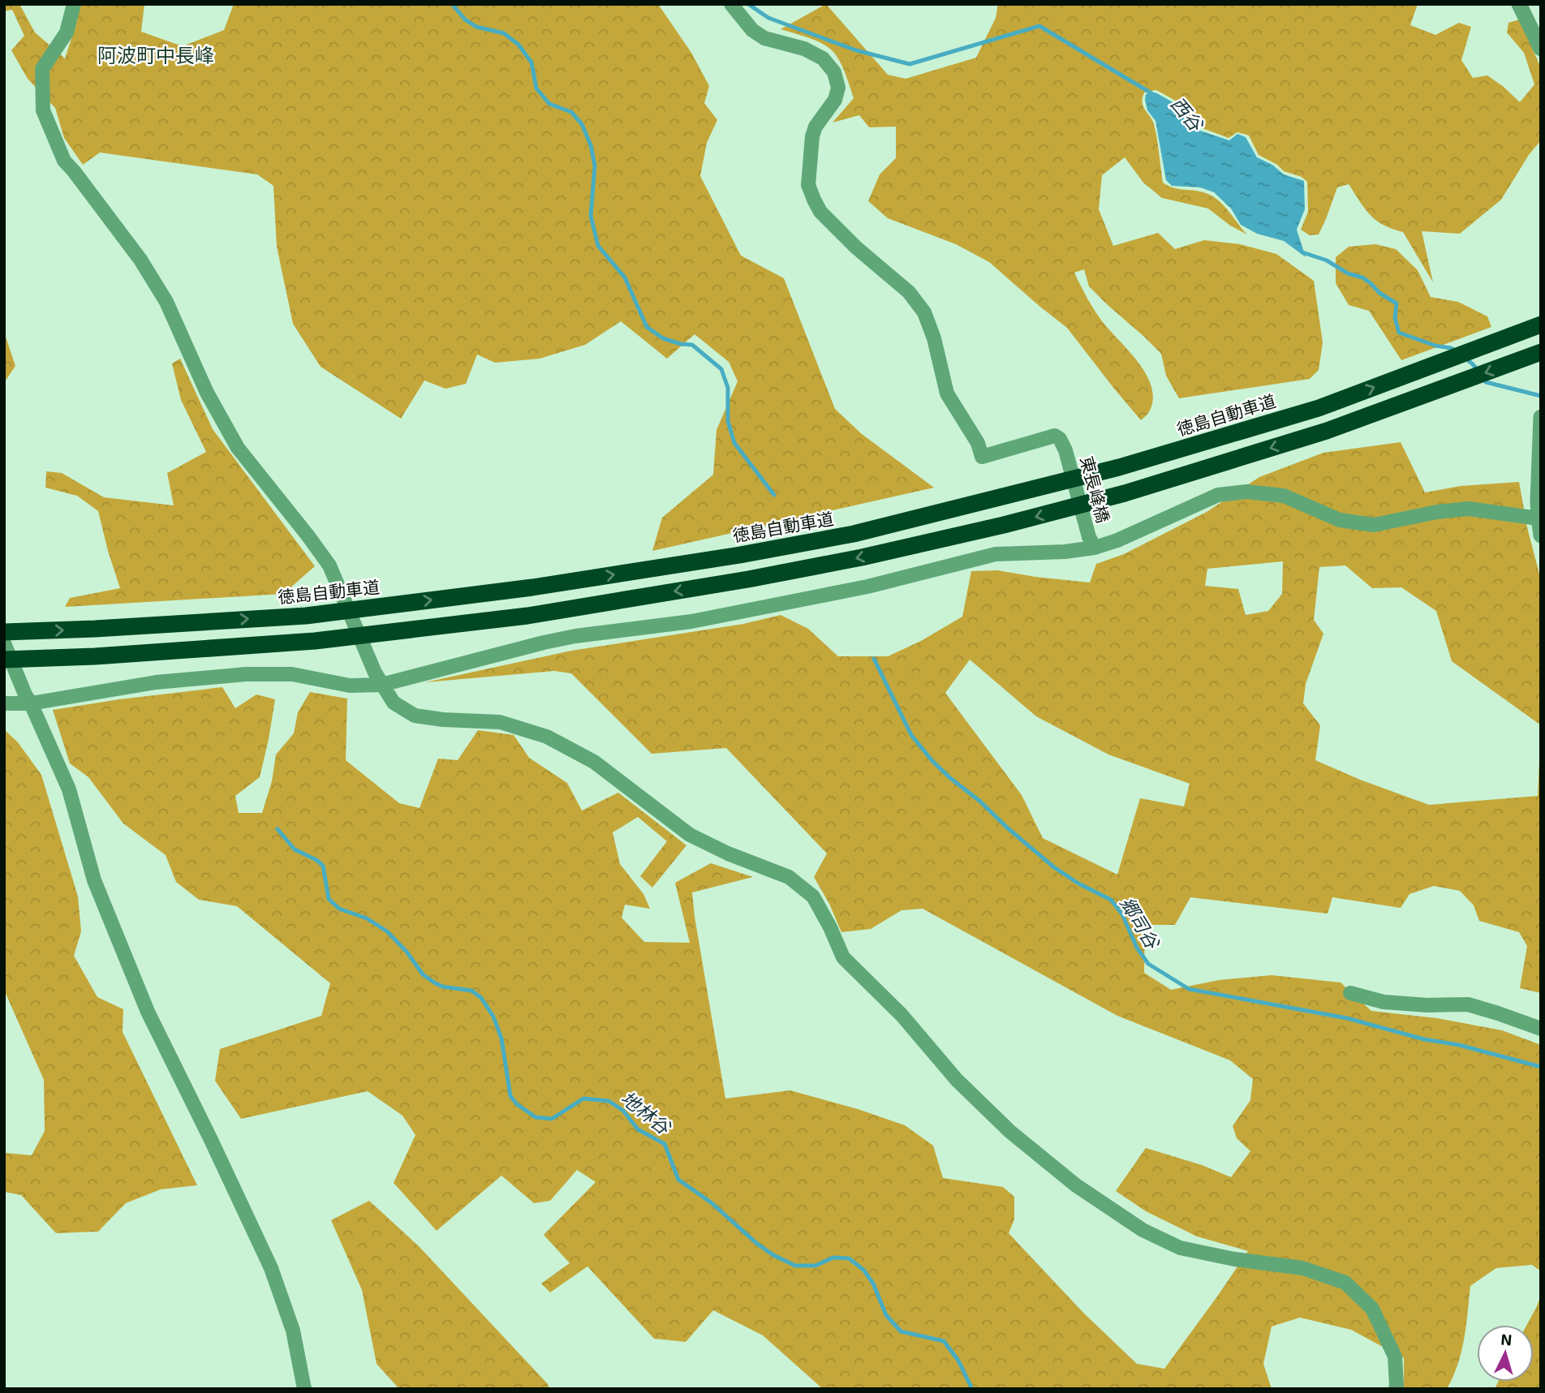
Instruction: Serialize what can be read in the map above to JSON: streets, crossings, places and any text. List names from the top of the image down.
{
  "streets": {
    "highway": ["徳島自動車道"],
    "street": ["東長峰橋"]
  },
  "districts": ["阿波町中長峰"],
  "water": ["西谷", "郷司谷", "地林谷"],
  "north": "top"
}
